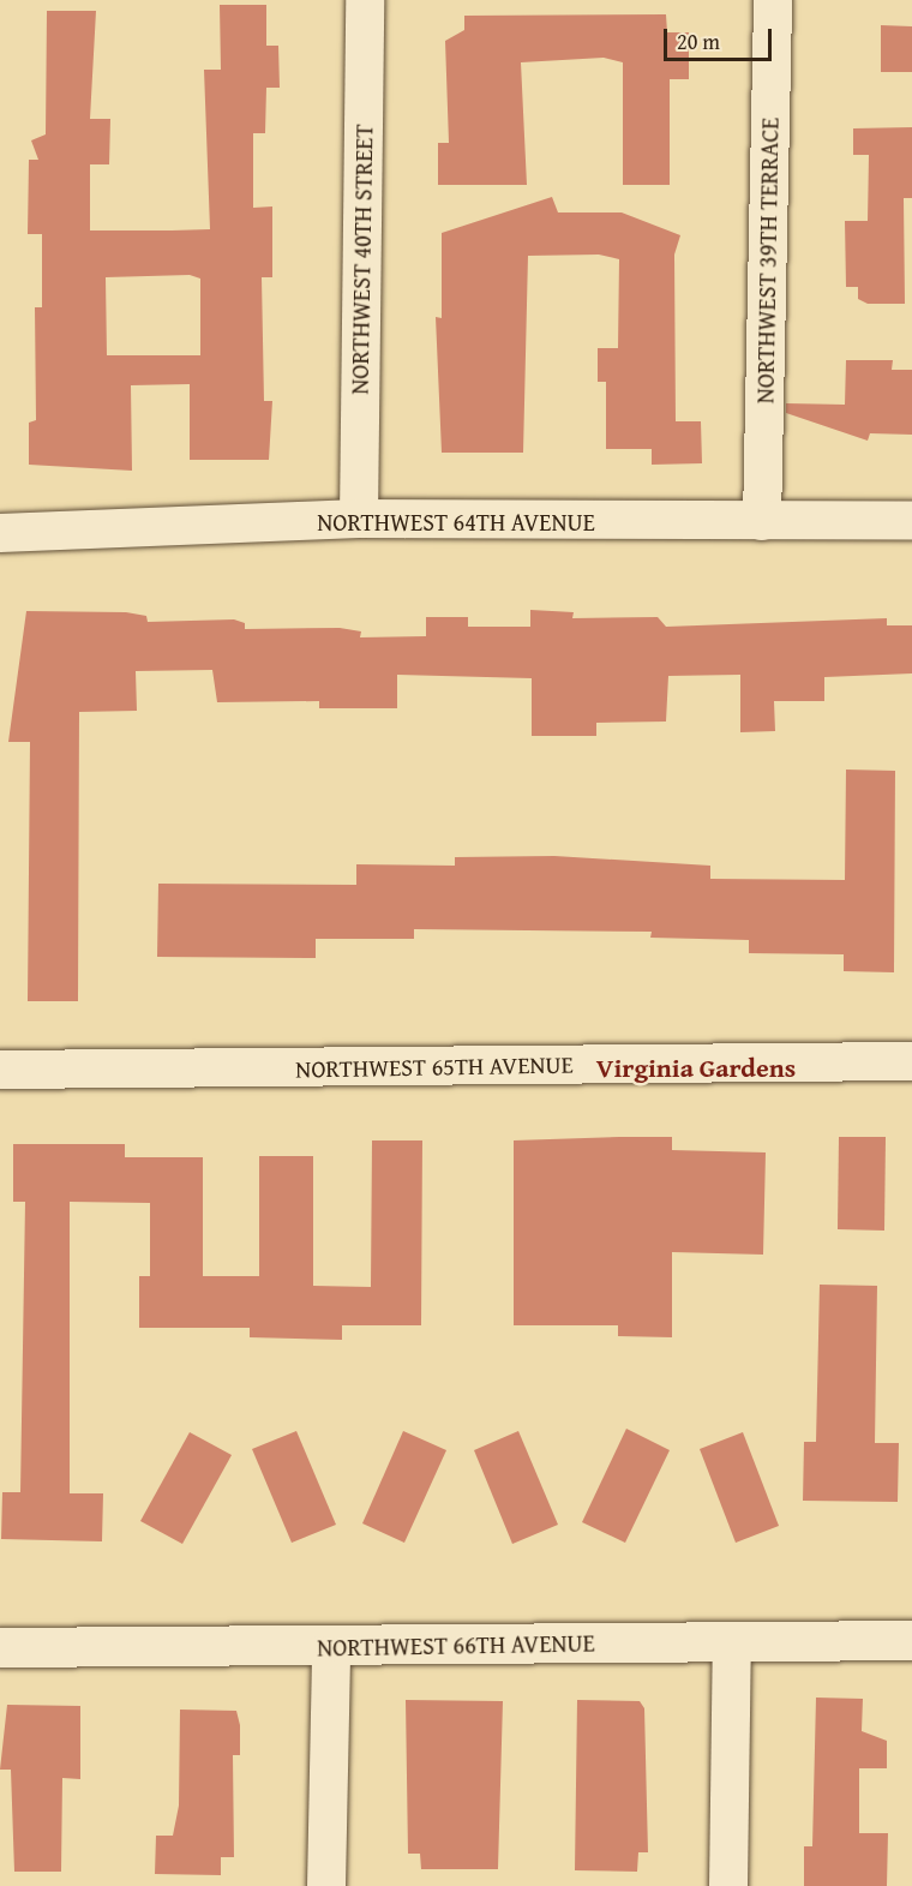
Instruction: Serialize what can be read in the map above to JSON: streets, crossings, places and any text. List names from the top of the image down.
{
  "streets": {
    "street": [
      "NORTHWEST 40TH STREET",
      "NORTHWEST 39TH TERRACE",
      "NORTHWEST 64TH AVENUE",
      "NORTHWEST 65TH AVENUE",
      "NORTHWEST 66TH AVENUE"
    ]
  },
  "crossings": [
    ["NORTHWEST 40TH STREET", "NORTHWEST 64TH AVENUE"],
    ["NORTHWEST 39TH TERRACE", "NORTHWEST 64TH AVENUE"]
  ],
  "districts": ["Virginia Gardens"],
  "scale_bar": "20 m"
}
